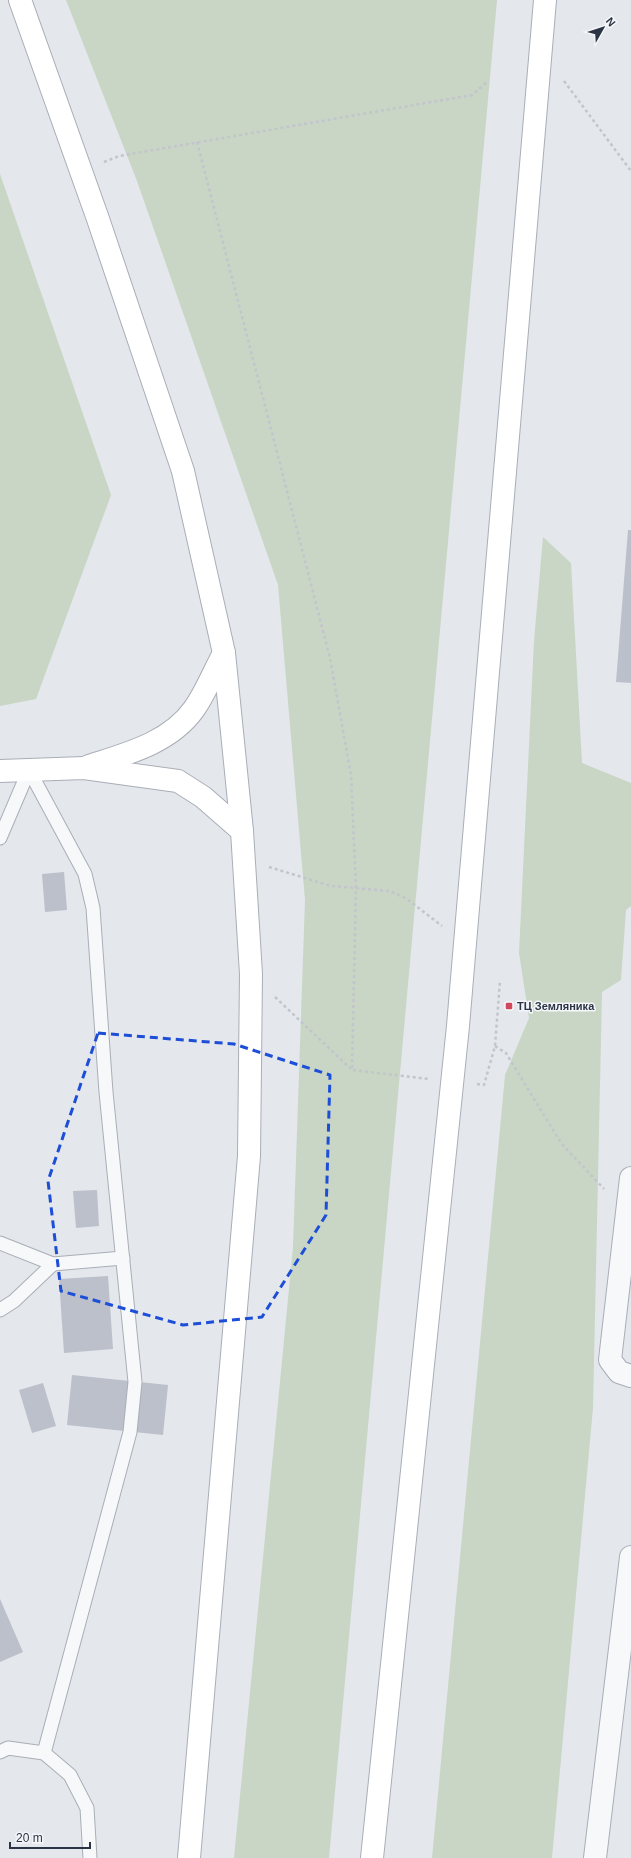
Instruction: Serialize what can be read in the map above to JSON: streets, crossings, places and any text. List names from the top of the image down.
{
  "places": {
    "transit": ["ТЦ Земляника"]
  },
  "scale_bar": "20 m",
  "north": "top right"
}
